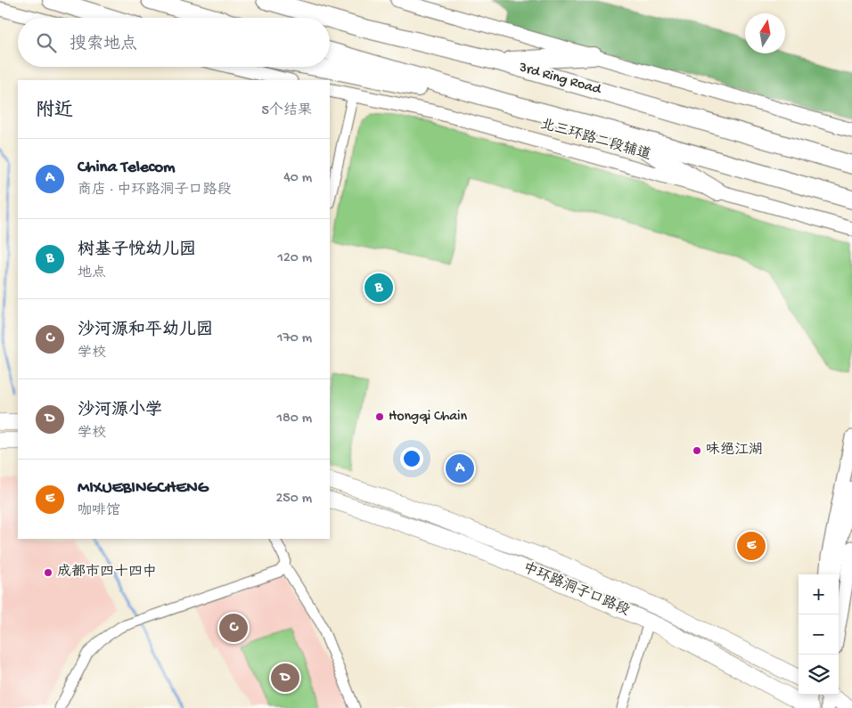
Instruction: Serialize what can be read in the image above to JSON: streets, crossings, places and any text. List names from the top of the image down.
{
  "streets": {
    "highway": ["3rd Ring Road"],
    "main road": ["北三环路二段辅道", "中环路洞子口路段"]
  },
  "places": ["Hongqi Chain", "味绝江湖", "成都市四十四中"],
  "north": "top",
  "page": {
    "search": "搜索地点",
    "heading": ["附近", "5个结果"],
    "list": [
      {
        "mark": "A",
        "name": "China Telecom",
        "note": "商店 · 中环路洞子口路段",
        "value": "40 m"
      },
      {
        "mark": "B",
        "name": "树基子悦幼儿园",
        "note": "地点",
        "value": "120 m"
      },
      {
        "mark": "C",
        "name": "沙河源和平幼儿园",
        "note": "学校",
        "value": "170 m"
      },
      {
        "mark": "D",
        "name": "沙河源小学",
        "note": "学校",
        "value": "180 m"
      },
      {
        "mark": "E",
        "name": "MIXUEBINGCHENG",
        "note": "咖啡馆",
        "value": "250 m"
      }
    ],
    "pins": [
      "B",
      "A",
      "E",
      "C",
      "D"
    ],
    "map_buttons": ["+", "−"]
  }
}
